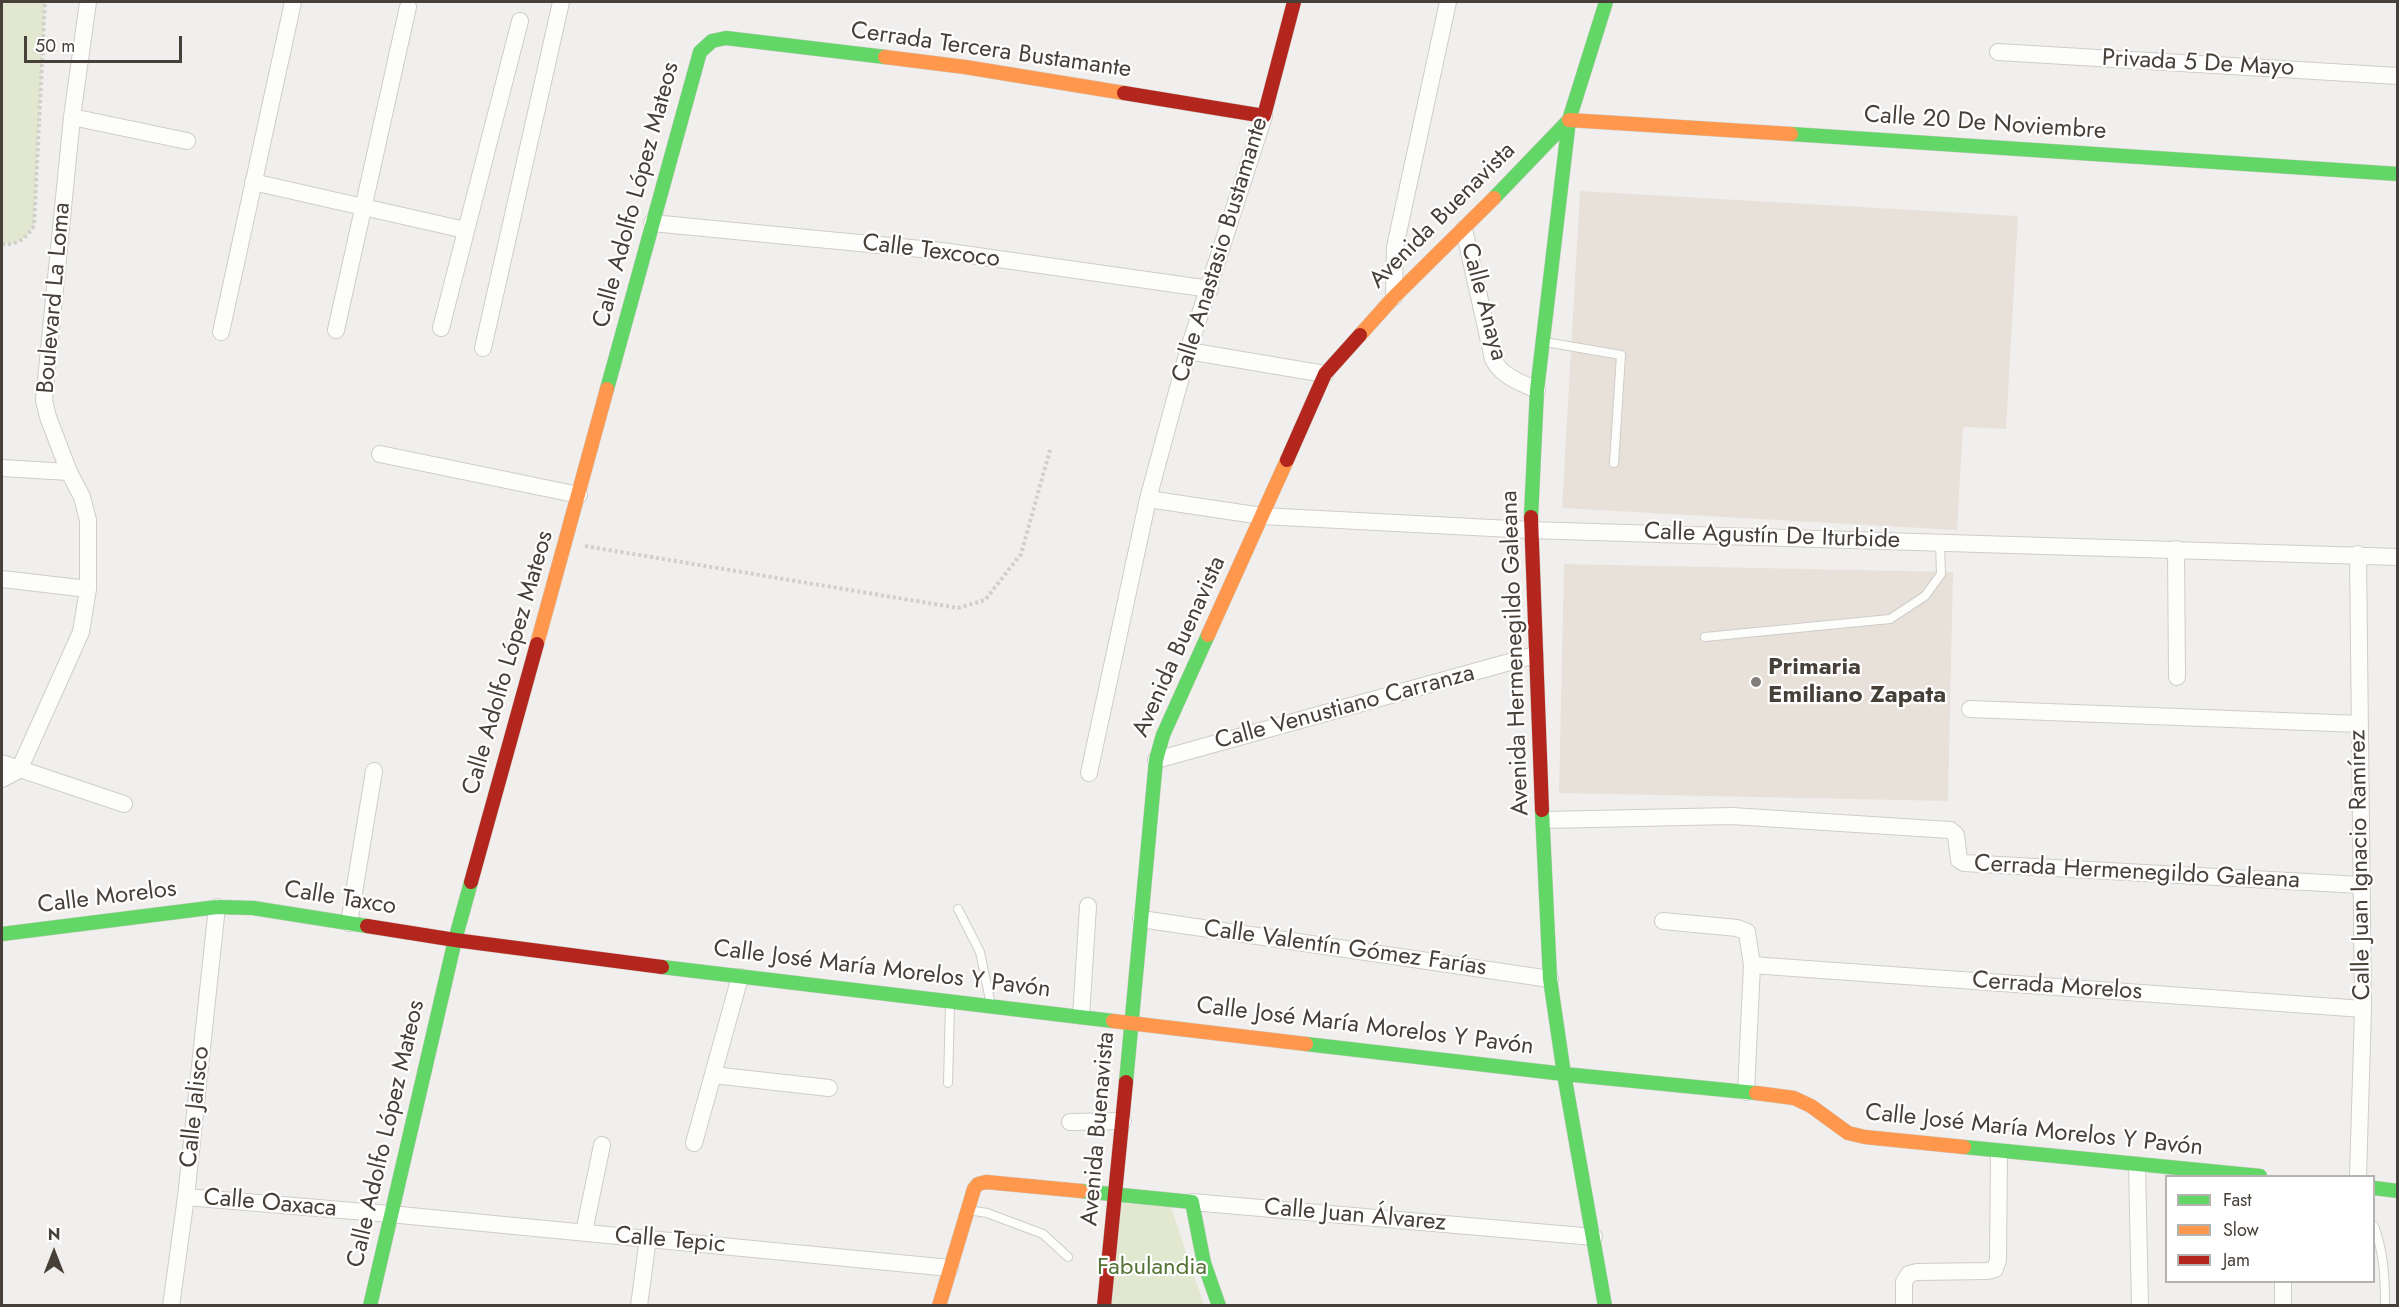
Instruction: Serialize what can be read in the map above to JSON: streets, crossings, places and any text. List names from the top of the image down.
{
  "streets": {
    "main road": [
      "Cerrada Tercera Bustamante",
      "Calle 20 De Noviembre",
      "Calle Adolfo López Mateos",
      "Avenida Buenavista",
      "Calle Anastasio Bustamante",
      "Avenida Hermenegildo Galeana",
      "Calle Morelos",
      "Calle Taxco",
      "Calle José María Morelos Y Pavón",
      "Calle Juan Álvarez"
    ],
    "street": [
      "Privada 5 De Mayo",
      "Calle Texcoco",
      "Boulevard La Loma",
      "Calle Anaya",
      "Calle Agustín De Iturbide",
      "Calle Venustiano Carranza",
      "Calle Juan Ignacio Ramírez",
      "Cerrada Hermenegildo Galeana",
      "Calle Valentín Gómez Farías",
      "Cerrada Morelos",
      "Calle Jalisco",
      "Calle Oaxaca",
      "Calle Tepic"
    ]
  },
  "crossings": [
    ["Cerrada Tercera Bustamante", "Calle Adolfo López Mateos"],
    ["Cerrada Tercera Bustamante", "Calle Anastasio Bustamante"],
    ["Calle 20 De Noviembre", "Avenida Buenavista"],
    ["Calle 20 De Noviembre", "Avenida Hermenegildo Galeana"],
    ["Calle Adolfo López Mateos", "Calle Texcoco"],
    ["Calle Adolfo López Mateos", "Calle Taxco"],
    ["Calle Adolfo López Mateos", "Calle José María Morelos Y Pavón"],
    ["Calle Adolfo López Mateos", "Calle Oaxaca"],
    ["Calle Adolfo López Mateos", "Calle Tepic"],
    ["Avenida Buenavista", "Calle Anaya"],
    ["Avenida Buenavista", "Calle Agustín De Iturbide"],
    ["Avenida Buenavista", "Avenida Hermenegildo Galeana"],
    ["Avenida Buenavista", "Calle Venustiano Carranza"],
    ["Avenida Buenavista", "Calle Valentín Gómez Farías"],
    ["Avenida Buenavista", "Calle José María Morelos Y Pavón"],
    ["Avenida Buenavista", "Calle Juan Álvarez"],
    ["Calle Anastasio Bustamante", "Calle Texcoco"],
    ["Calle Anastasio Bustamante", "Calle Agustín De Iturbide"],
    ["Calle Anaya", "Avenida Hermenegildo Galeana"],
    ["Calle Agustín De Iturbide", "Avenida Hermenegildo Galeana"],
    ["Calle Agustín De Iturbide", "Calle Juan Ignacio Ramírez"],
    ["Avenida Hermenegildo Galeana", "Calle Venustiano Carranza"],
    ["Avenida Hermenegildo Galeana", "Cerrada Hermenegildo Galeana"],
    ["Avenida Hermenegildo Galeana", "Calle Valentín Gómez Farías"],
    ["Avenida Hermenegildo Galeana", "Calle José María Morelos Y Pavón"],
    ["Avenida Hermenegildo Galeana", "Calle Juan Álvarez"],
    ["Calle Juan Ignacio Ramírez", "Cerrada Hermenegildo Galeana"],
    ["Calle Juan Ignacio Ramírez", "Cerrada Morelos"],
    ["Calle Morelos", "Calle Taxco"],
    ["Calle Morelos", "Calle Jalisco"],
    ["Calle Taxco", "Calle José María Morelos Y Pavón"],
    ["Calle Taxco", "Calle Jalisco"],
    ["Calle Jalisco", "Calle Oaxaca"],
    ["Calle Oaxaca", "Calle Tepic"]
  ],
  "parks": ["Fabulandia"],
  "places": ["Primaria Emiliano Zapata"],
  "legend": ["Fast", "Slow", "Jam"],
  "scale_bar": "50 m",
  "north": "top"
}
